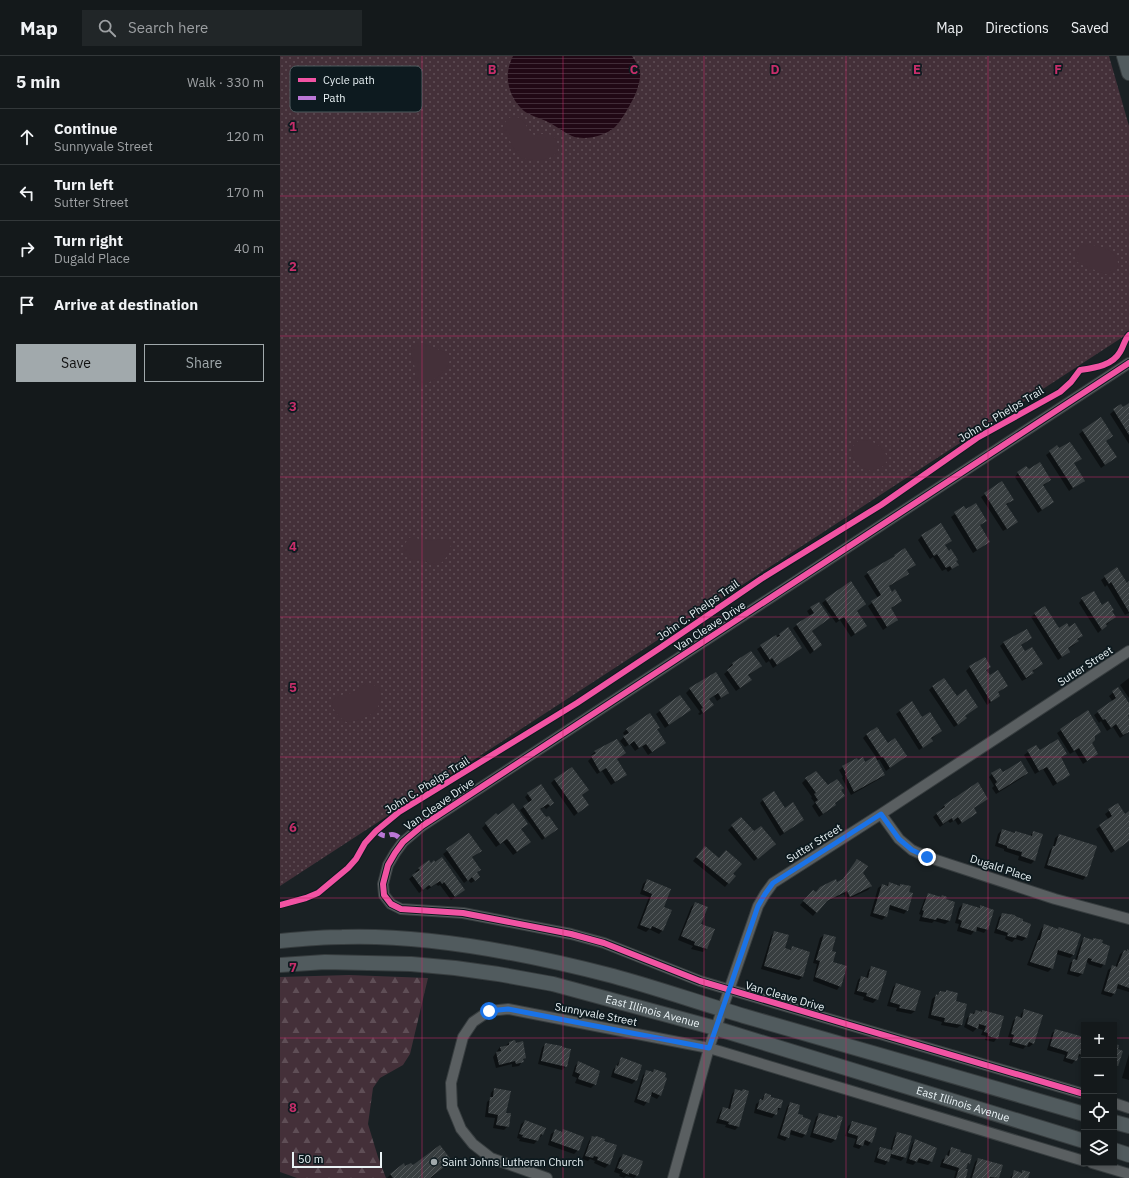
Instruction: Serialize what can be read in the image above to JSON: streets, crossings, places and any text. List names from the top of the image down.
{
  "streets": {
    "main road": ["East Illinois Avenue"],
    "street": [
      "Van Cleave Drive",
      "Sutter Street",
      "Dugald Place",
      "Sunnyvale Street"
    ],
    "cycle path": ["John C. Phelps Trail"]
  },
  "crossings": [
    ["Van Cleave Drive", "Sutter Street"],
    ["Sutter Street", "Dugald Place"],
    ["Sutter Street", "East Illinois Avenue"],
    ["Sutter Street", "Sunnyvale Street"]
  ],
  "places": ["Saint Johns Lutheran Church"],
  "legend": ["Cycle path", "Path"],
  "scale_bar": "50 m",
  "page": {
    "header": "Map",
    "search": "Search here",
    "nav": ["Map", "Directions", "Saved"],
    "heading": ["5 min", "Walk · 330 m"],
    "list": [
      ["Continue", "Sunnyvale Street", "120 m"],
      ["Turn left", "Sutter Street", "170 m"],
      ["Turn right", "Dugald Place", "40 m"],
      "Arrive at destination"
    ],
    "buttons": ["Save", "Share"],
    "map_buttons": ["+", "−"],
    "scale": "50 m"
  },
  "grid": {
    "columns": [
      "B",
      "C",
      "D",
      "E",
      "F"
    ],
    "rows": [
      "1",
      "2",
      "3",
      "4",
      "5",
      "6",
      "7",
      "8"
    ]
  }
}
